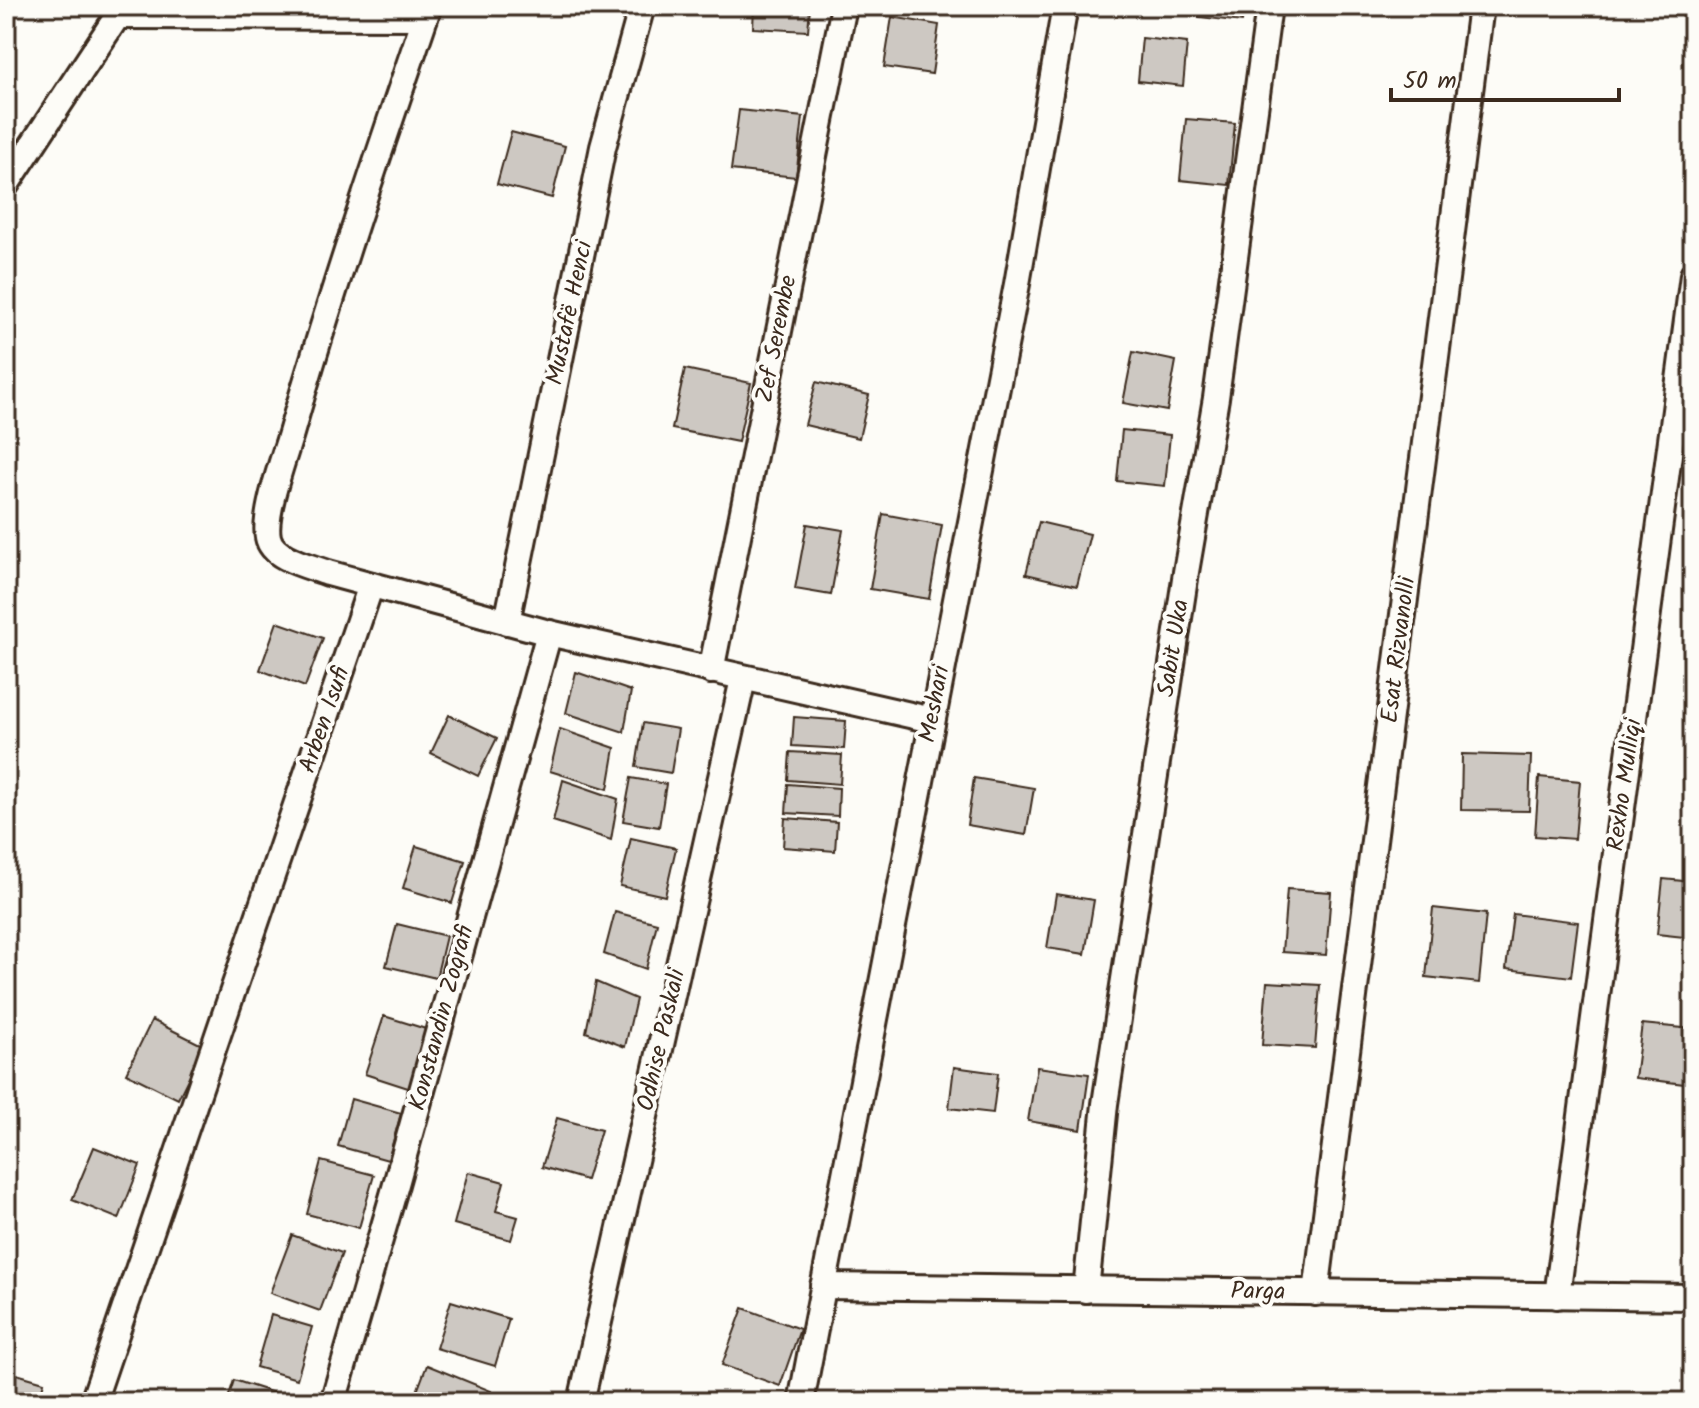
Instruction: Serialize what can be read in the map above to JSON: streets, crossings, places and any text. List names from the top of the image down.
{
  "streets": {
    "street": [
      "Mustafë Henci",
      "Zef Serembe",
      "Sabit Uka",
      "Esat Rizvanolli",
      "Meshari",
      "Arben Isufi",
      "Rexho Mulliqi",
      "Konstandin Zografi",
      "Odhise Paskali",
      "Parga"
    ]
  },
  "crossings": [
    ["Sabit Uka", "Parga"],
    ["Esat Rizvanolli", "Parga"],
    ["Meshari", "Parga"],
    ["Rexho Mulliqi", "Parga"]
  ],
  "scale_bar": "50 m"
}
